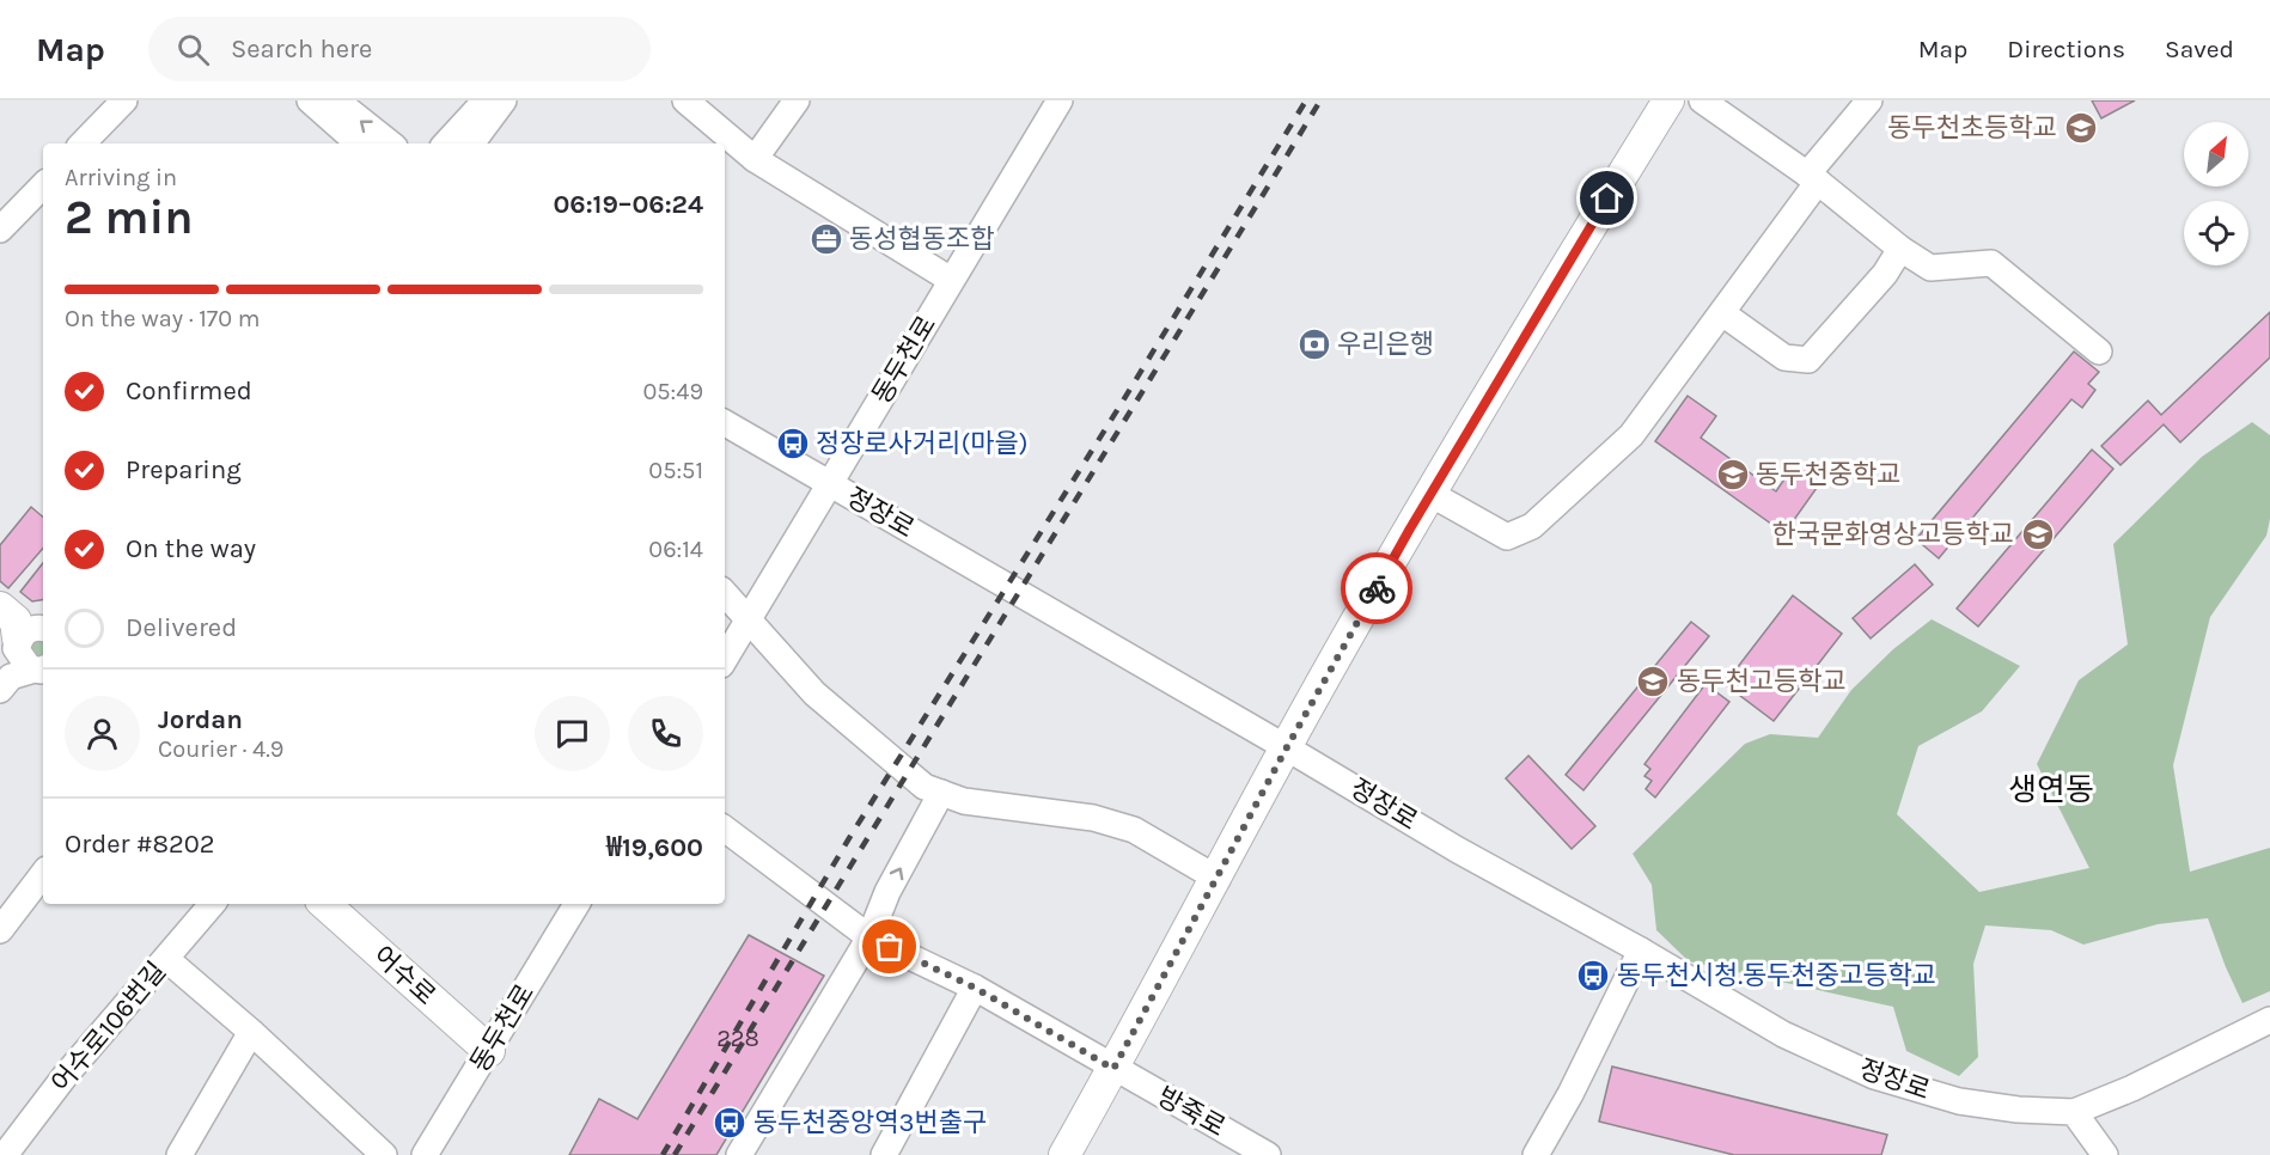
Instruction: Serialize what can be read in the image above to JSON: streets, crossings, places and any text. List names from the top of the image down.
{
  "streets": {
    "main road": ["어수로"],
    "street": [
      "동두천로",
      "정장로",
      "어수로106번길",
      "방죽로"
    ]
  },
  "crossings": [
    ["동두천로", "정장로"],
    ["동두천로", "어수로"]
  ],
  "districts": ["생연동"],
  "places": {
    "school or university": [
      "동두천초등학교",
      "동두천중학교",
      "한국문화영상고등학교",
      "동두천고등학교"
    ],
    "office": ["동성협동조합"],
    "bank": ["우리은행"],
    "bus stop": ["정장로사거리(마을)", "동두천시청.동두천중고등학교", "동두천중앙역3번출구"]
  },
  "house_numbers": ["228"],
  "north": "top right",
  "page": {
    "header": "Map",
    "search": "Search here",
    "nav": ["Map", "Directions", "Saved"],
    "heading": ["2 min", "Arriving in", "06:19–06:24"],
    "panel": [
      "Jordan",
      "Courier · 4.9",
      "Order #8202",
      "₩19,600"
    ],
    "bar": "On the way · 170 m",
    "list": [
      ["Confirmed", "05:49"],
      ["Preparing", "05:51"],
      ["On the way", "06:14"],
      "Delivered"
    ]
  }
}
